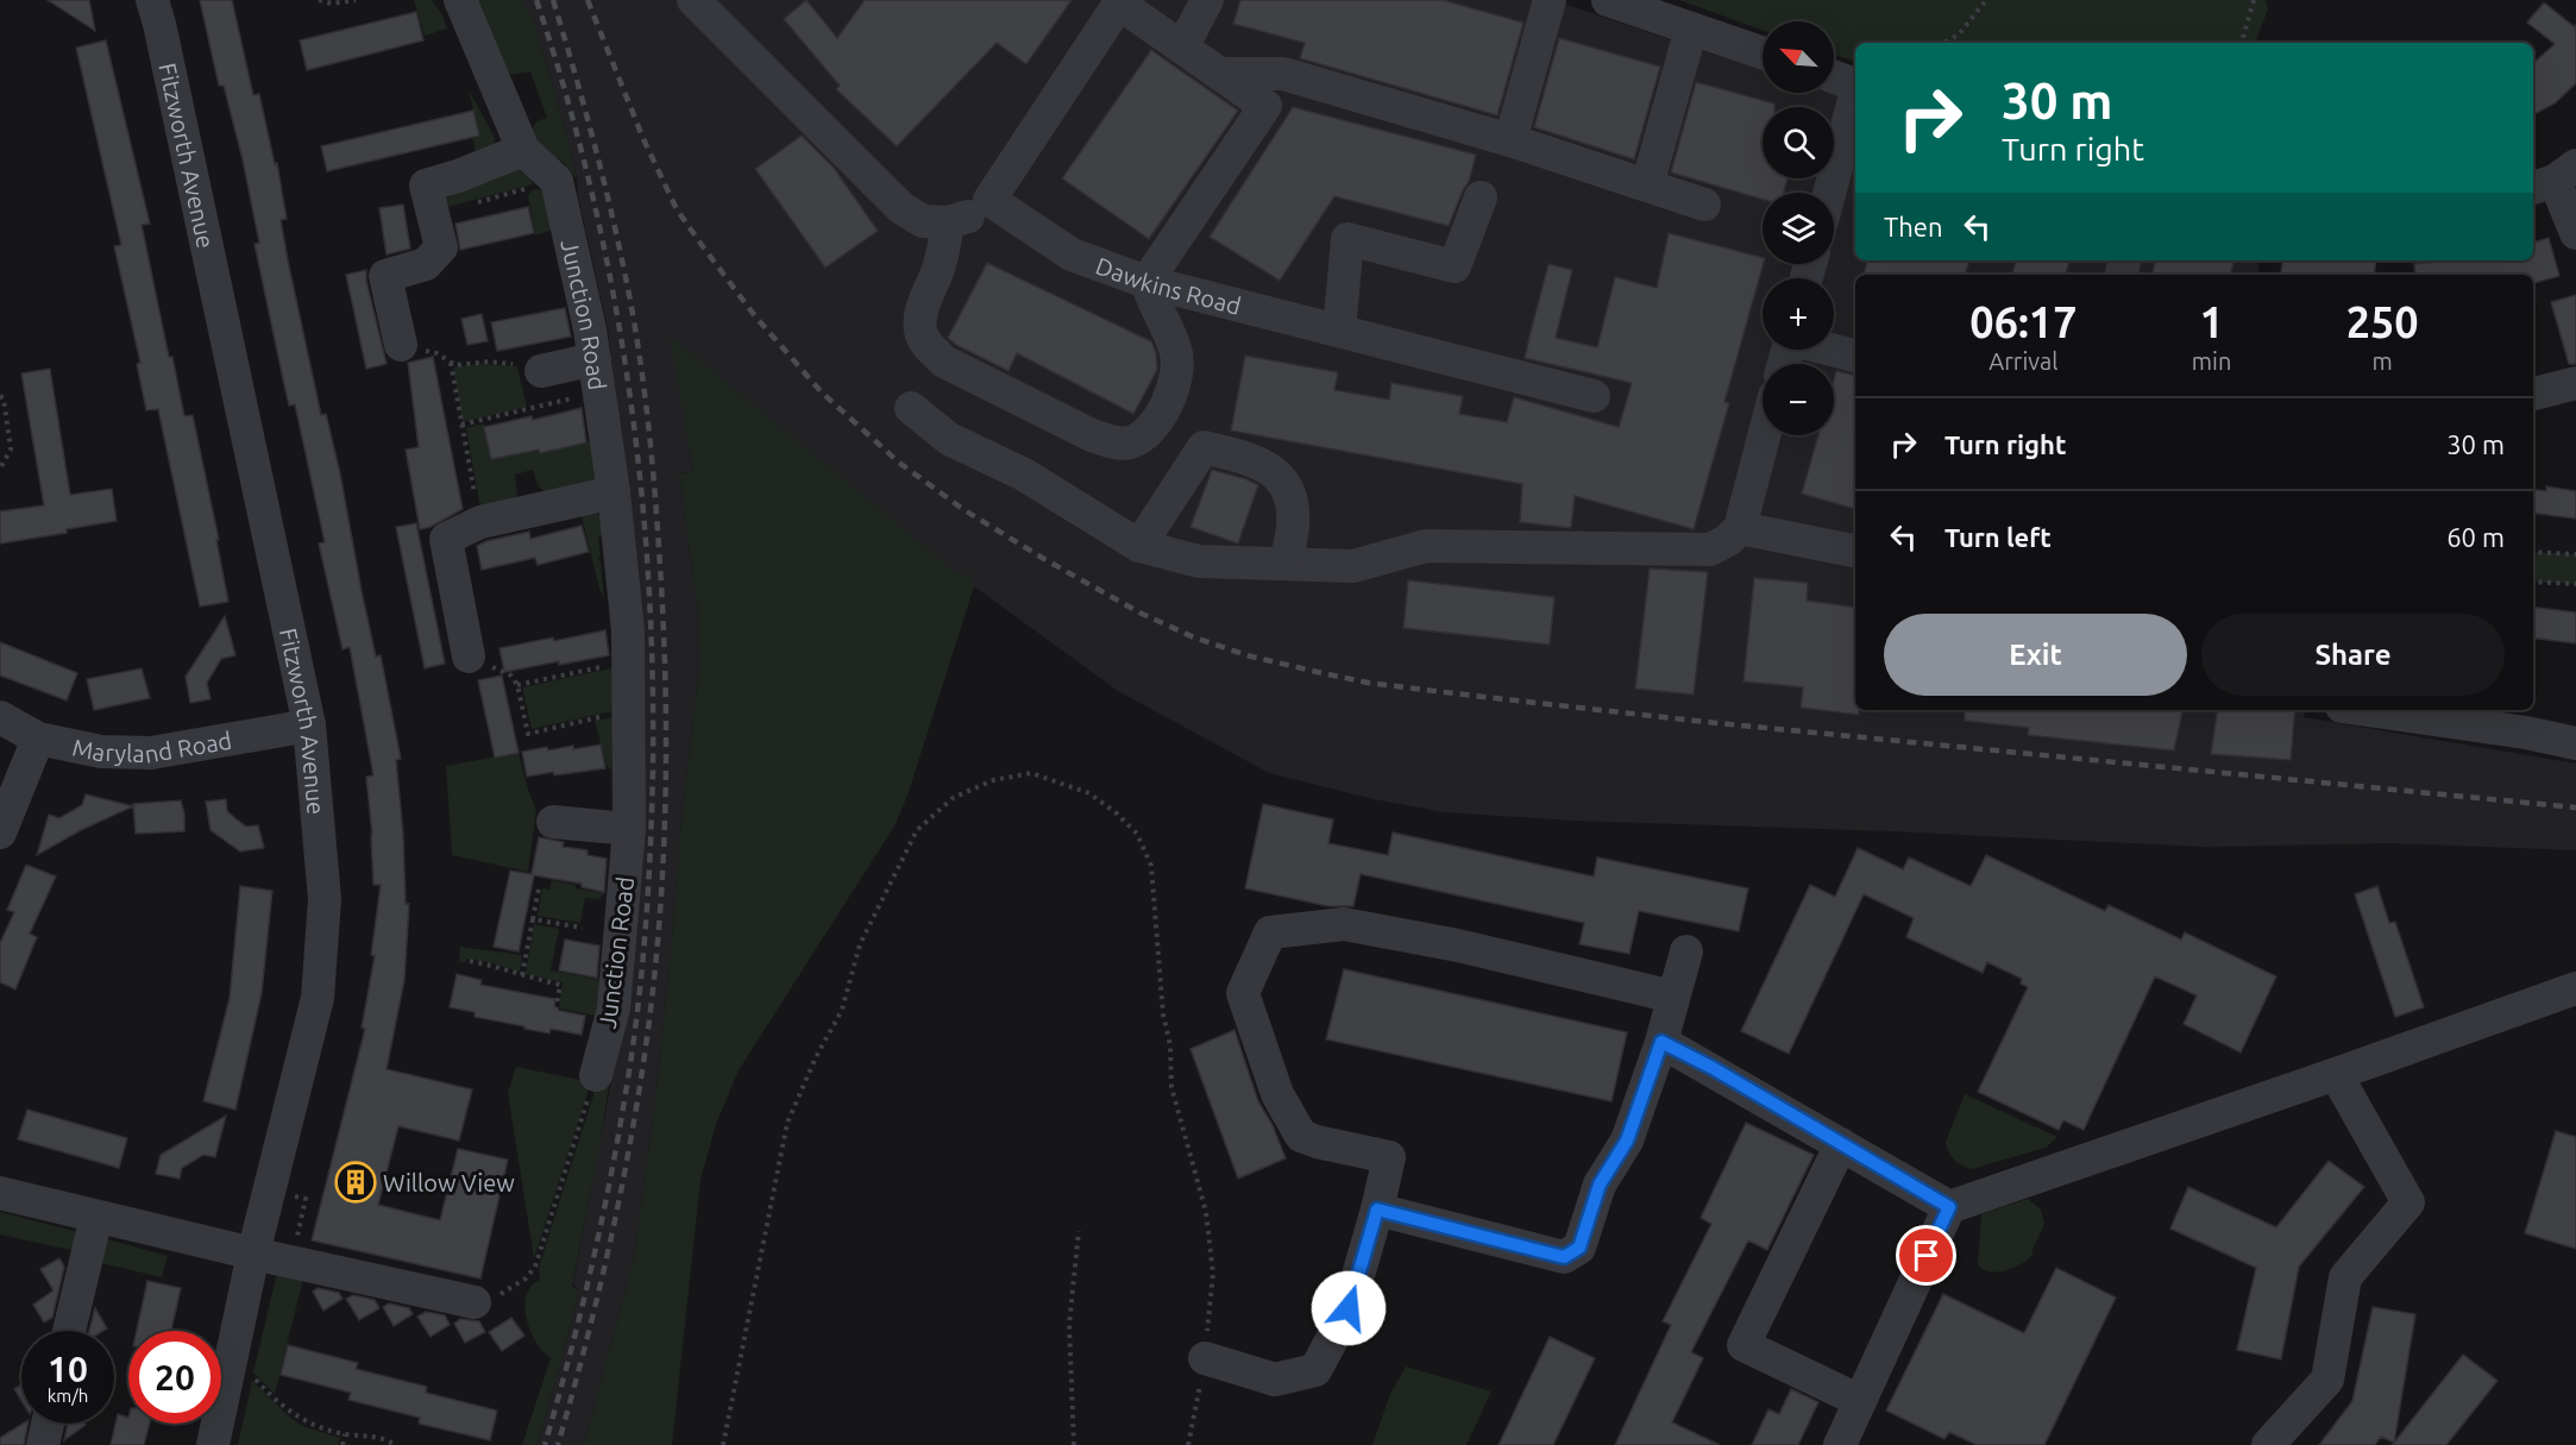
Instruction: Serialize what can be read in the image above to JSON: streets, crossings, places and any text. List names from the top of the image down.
{
  "streets": {
    "street": [
      "Fitzworth Avenue",
      "Dawkins Road",
      "Junction Road",
      "Maryland Road"
    ]
  },
  "crossings": [
    ["Fitzworth Avenue", "Maryland Road"]
  ],
  "places": {
    "building": ["Willow View"]
  },
  "north": "top left",
  "page": {
    "map_buttons": ["+", "−"],
    "turn": ["30 m", "Turn right"],
    "then": "Then",
    "eta": [
      "06:17",
      "Arrival",
      "1",
      "min",
      "250",
      "m"
    ],
    "list": [
      {
        "name": "Turn right",
        "value": "30 m"
      },
      {
        "name": "Turn left",
        "value": "60 m"
      }
    ],
    "buttons": ["Exit", "Share"],
    "speed": "10 km/h",
    "limit": "20"
  }
}
